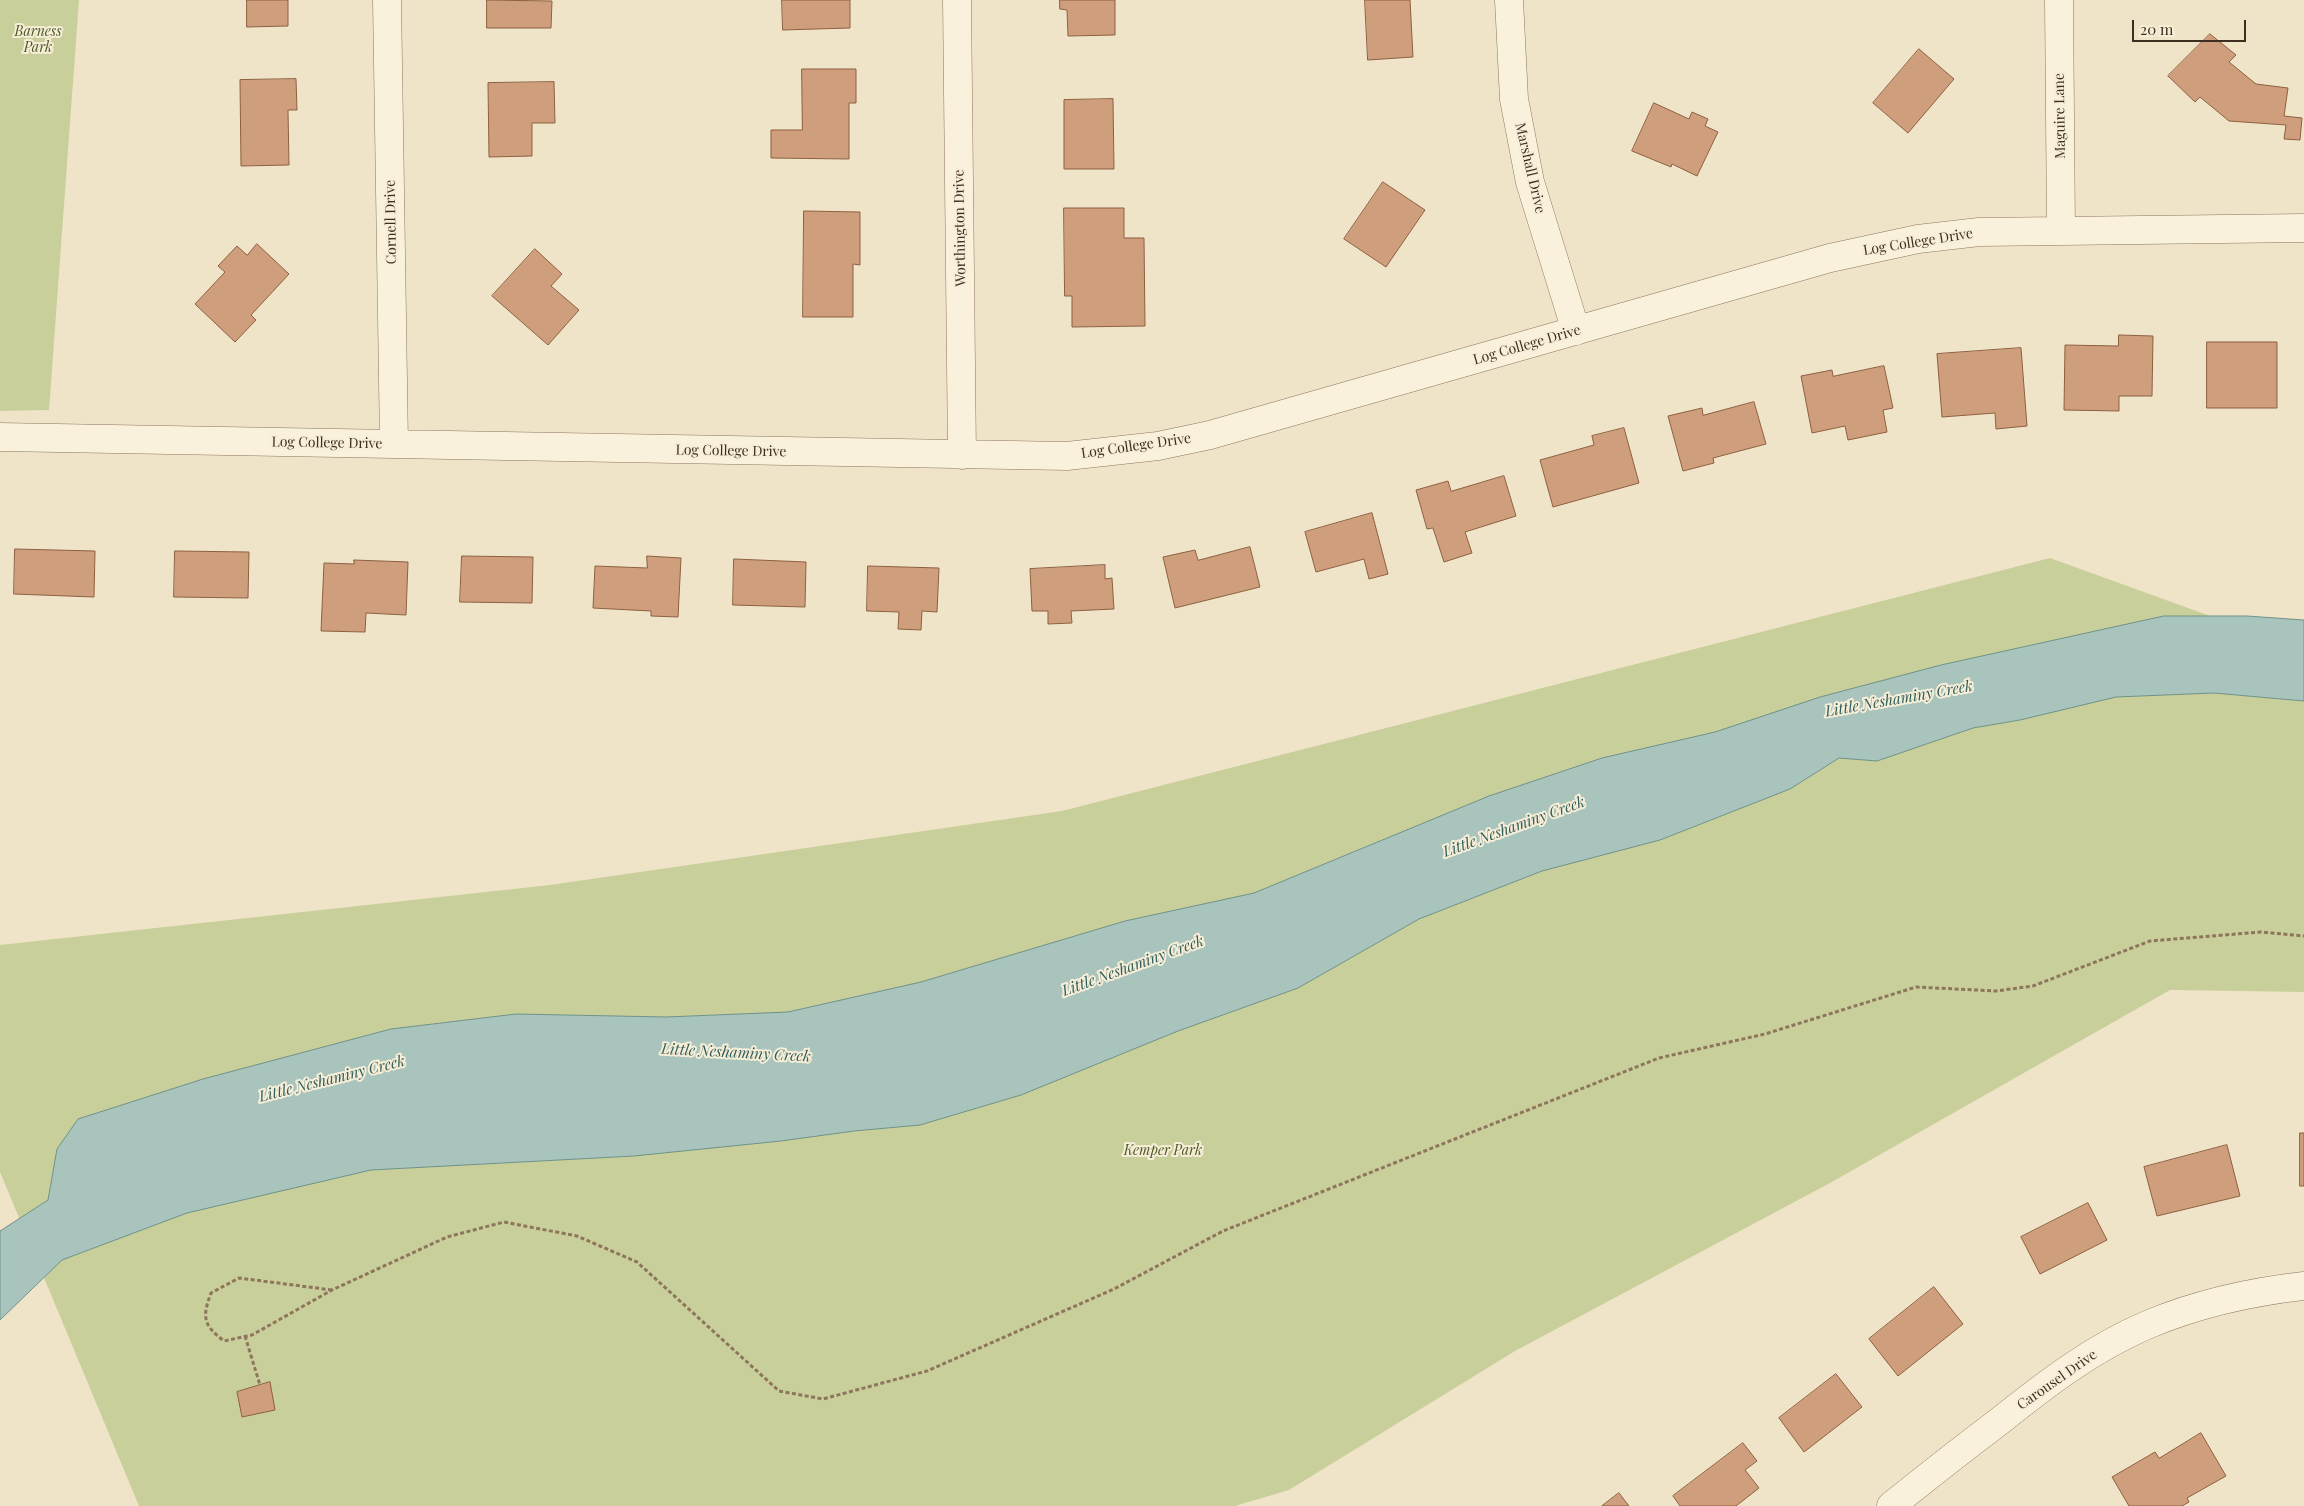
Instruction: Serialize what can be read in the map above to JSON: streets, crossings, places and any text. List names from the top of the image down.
{
  "streets": {
    "street": [
      "Maguire Lane",
      "Marshall Drive",
      "Cornell Drive",
      "Worthington Drive",
      "Log College Drive",
      "Carousel Drive"
    ]
  },
  "crossings": [
    ["Maguire Lane", "Log College Drive"],
    ["Marshall Drive", "Log College Drive"],
    ["Cornell Drive", "Log College Drive"],
    ["Worthington Drive", "Log College Drive"]
  ],
  "water": ["Little Neshaminy Creek"],
  "parks": ["Barness Park", "Kemper Park"],
  "scale_bar": "20 m"
}
